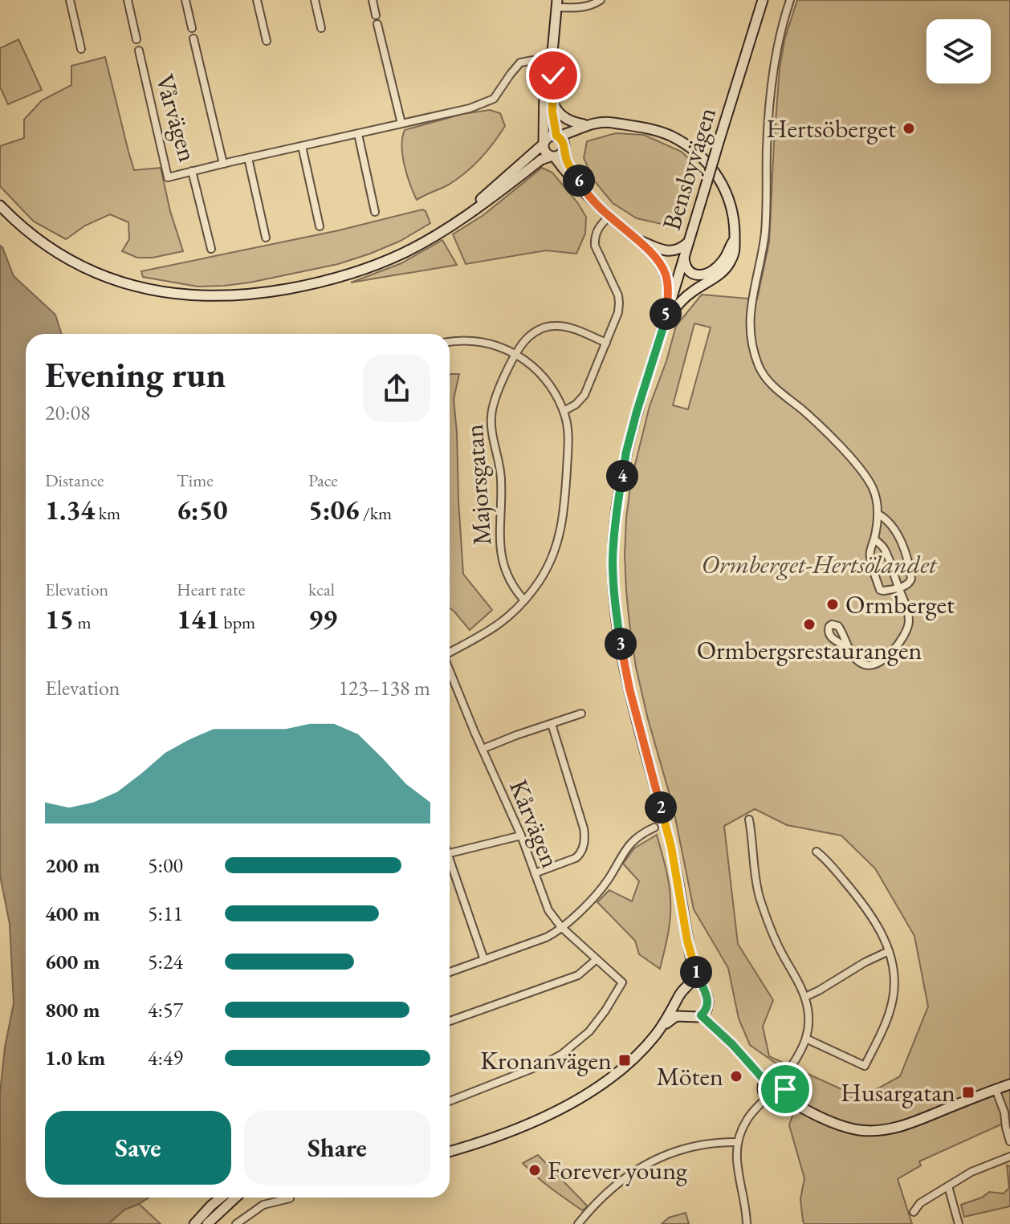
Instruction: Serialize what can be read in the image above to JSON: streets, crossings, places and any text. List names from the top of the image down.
{
  "streets": {
    "main road": ["Bensbyvägen"],
    "street": ["Vårvägen", "Majorsgatan", "Kårvägen"]
  },
  "parks": ["Ormberget-Hertsölandet"],
  "places": {
    "other": [
      "Hertsöberget",
      "Ormberget",
      "Ormbergsrestaurangen",
      "Möten",
      "Forever young"
    ],
    "transit": ["Kronanvägen", "Husargatan"]
  },
  "page": {
    "pins": [
      "6",
      "5",
      "4",
      "3",
      "2",
      "1"
    ],
    "heading": ["Evening run", "20:08"],
    "stats": [
      ["Distance", "1.34 km"],
      ["Time", "6:50"],
      ["Pace", "5:06 /km"],
      ["Elevation", "15 m"],
      ["Heart rate", "141 bpm"],
      ["kcal", "99"]
    ],
    "chart": ["Elevation", "123–138 m"],
    "list": [
      {
        "name": "200 m",
        "note": "5:00"
      },
      {
        "name": "400 m",
        "note": "5:11"
      },
      {
        "name": "600 m",
        "note": "5:24"
      },
      {
        "name": "800 m",
        "note": "4:57"
      },
      {
        "name": "1.0 km",
        "note": "4:49"
      }
    ],
    "buttons": ["Save", "Share"]
  }
}
